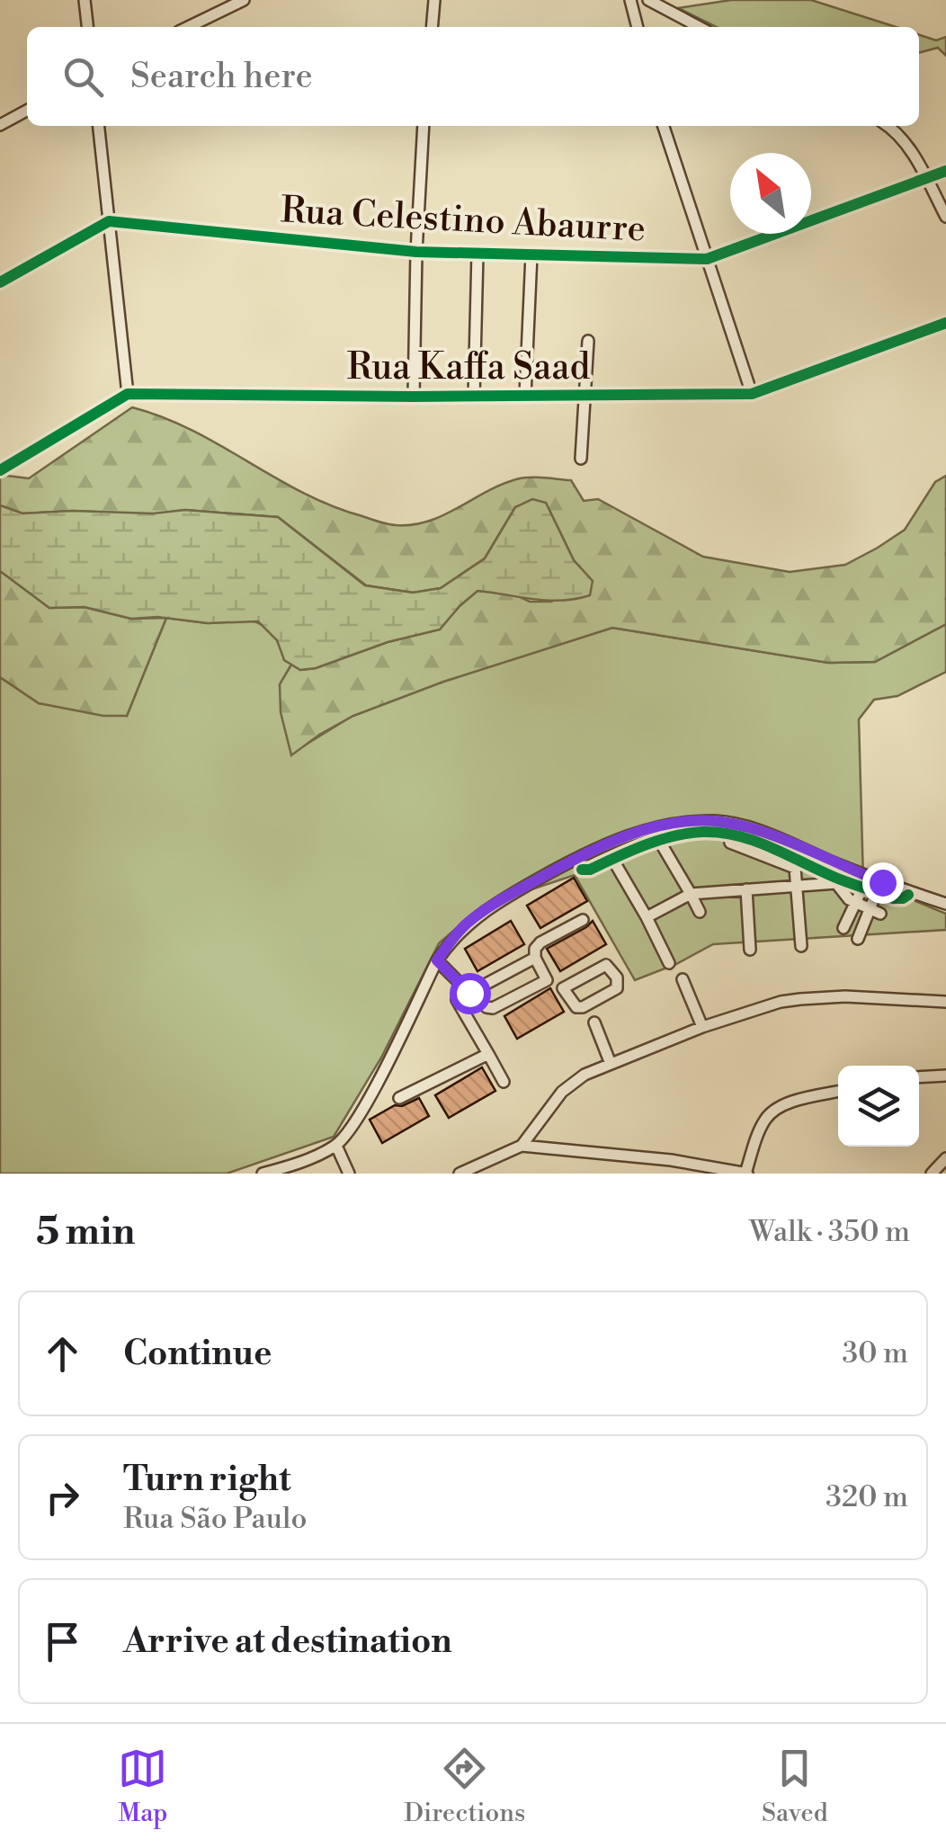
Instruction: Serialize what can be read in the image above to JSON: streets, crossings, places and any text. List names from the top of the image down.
{
  "streets": {
    "street": ["Rua Celestino Abaurre", "Rua Kaffa Saad"]
  },
  "north": "top left",
  "page": {
    "search": "Search here",
    "heading": ["5 min", "Walk · 350 m"],
    "list": [
      ["Continue", "30 m"],
      ["Turn right", "Rua São Paulo", "320 m"],
      "Arrive at destination"
    ],
    "nav": ["Map", "Directions", "Saved"]
  }
}
